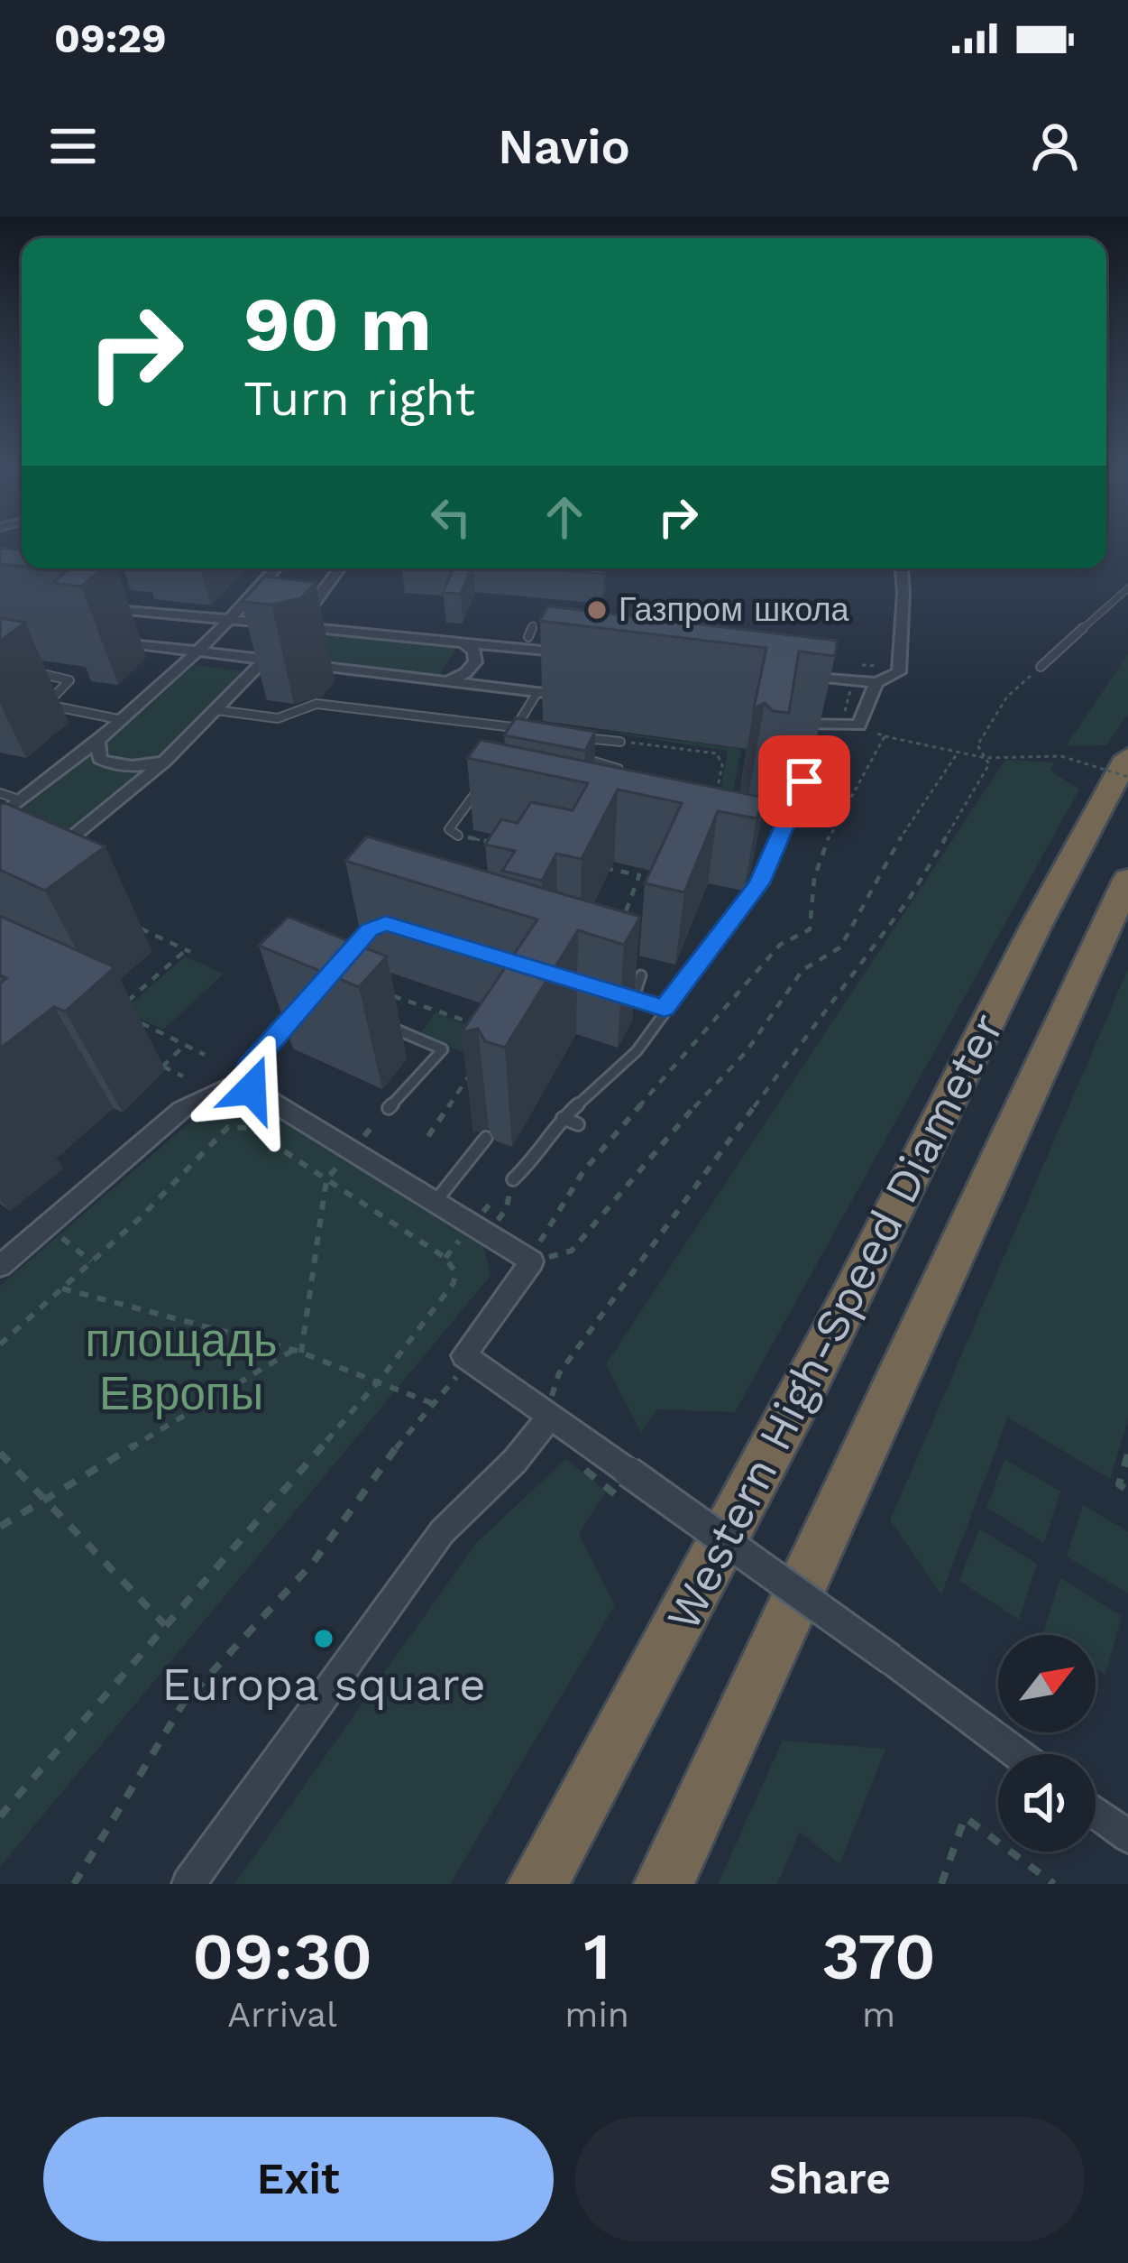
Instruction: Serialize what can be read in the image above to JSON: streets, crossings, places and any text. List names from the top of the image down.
{
  "streets": {
    "highway": ["Western High-Speed Diameter"]
  },
  "parks": ["площадь Европы"],
  "places": ["Газпром школа", "Europa square"],
  "north": "top right",
  "page": {
    "status": "09:29",
    "header": "Navio",
    "turn": ["90 m", "Turn right"],
    "eta": [
      "09:30",
      "Arrival",
      "1",
      "min",
      "370",
      "m"
    ],
    "buttons": ["Exit", "Share"]
  }
}
